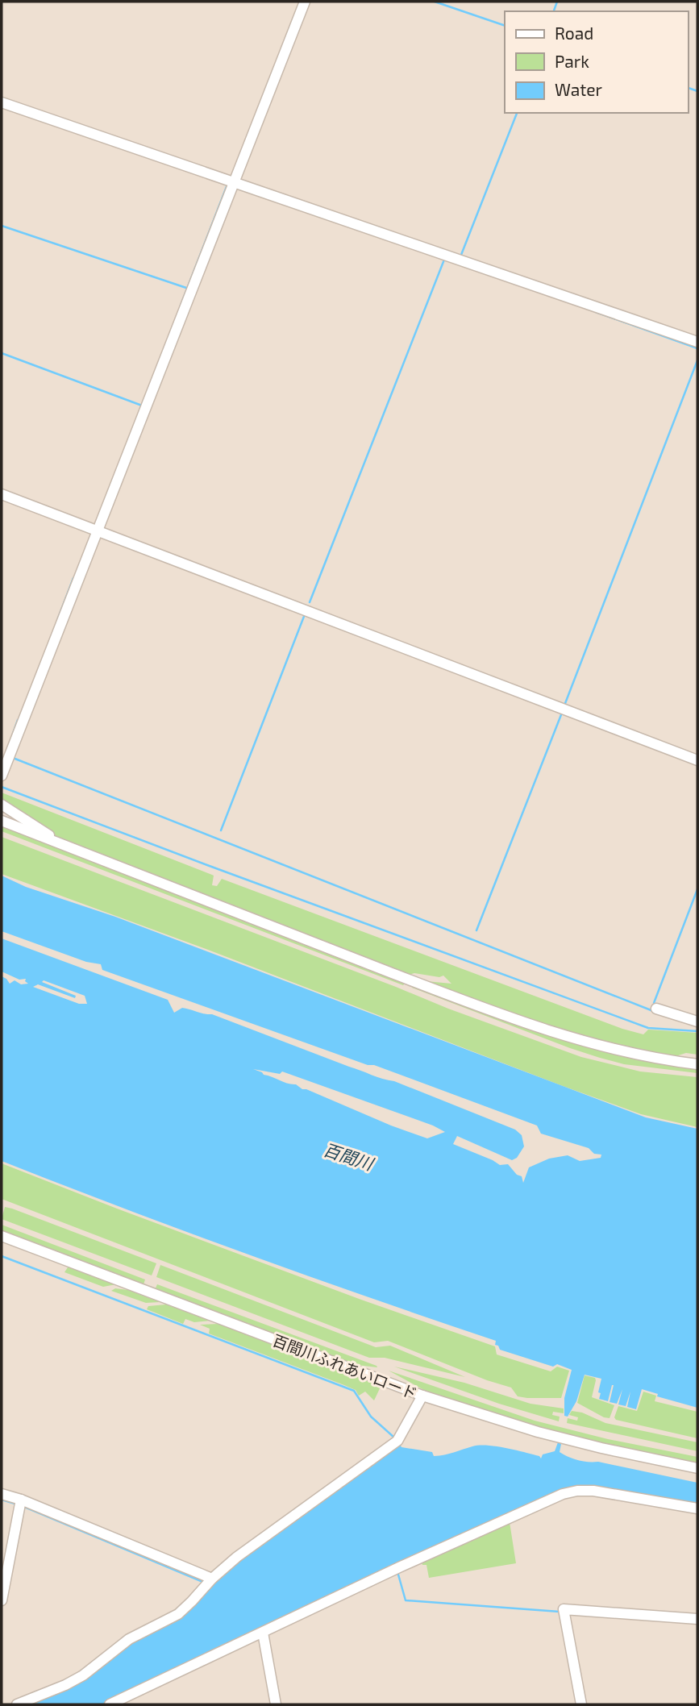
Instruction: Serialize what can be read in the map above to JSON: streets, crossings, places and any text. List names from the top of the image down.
{
  "streets": {
    "street": ["百間川ふれあいロード"]
  },
  "water": ["百間川"],
  "legend": ["Road", "Park", "Water"]
}
